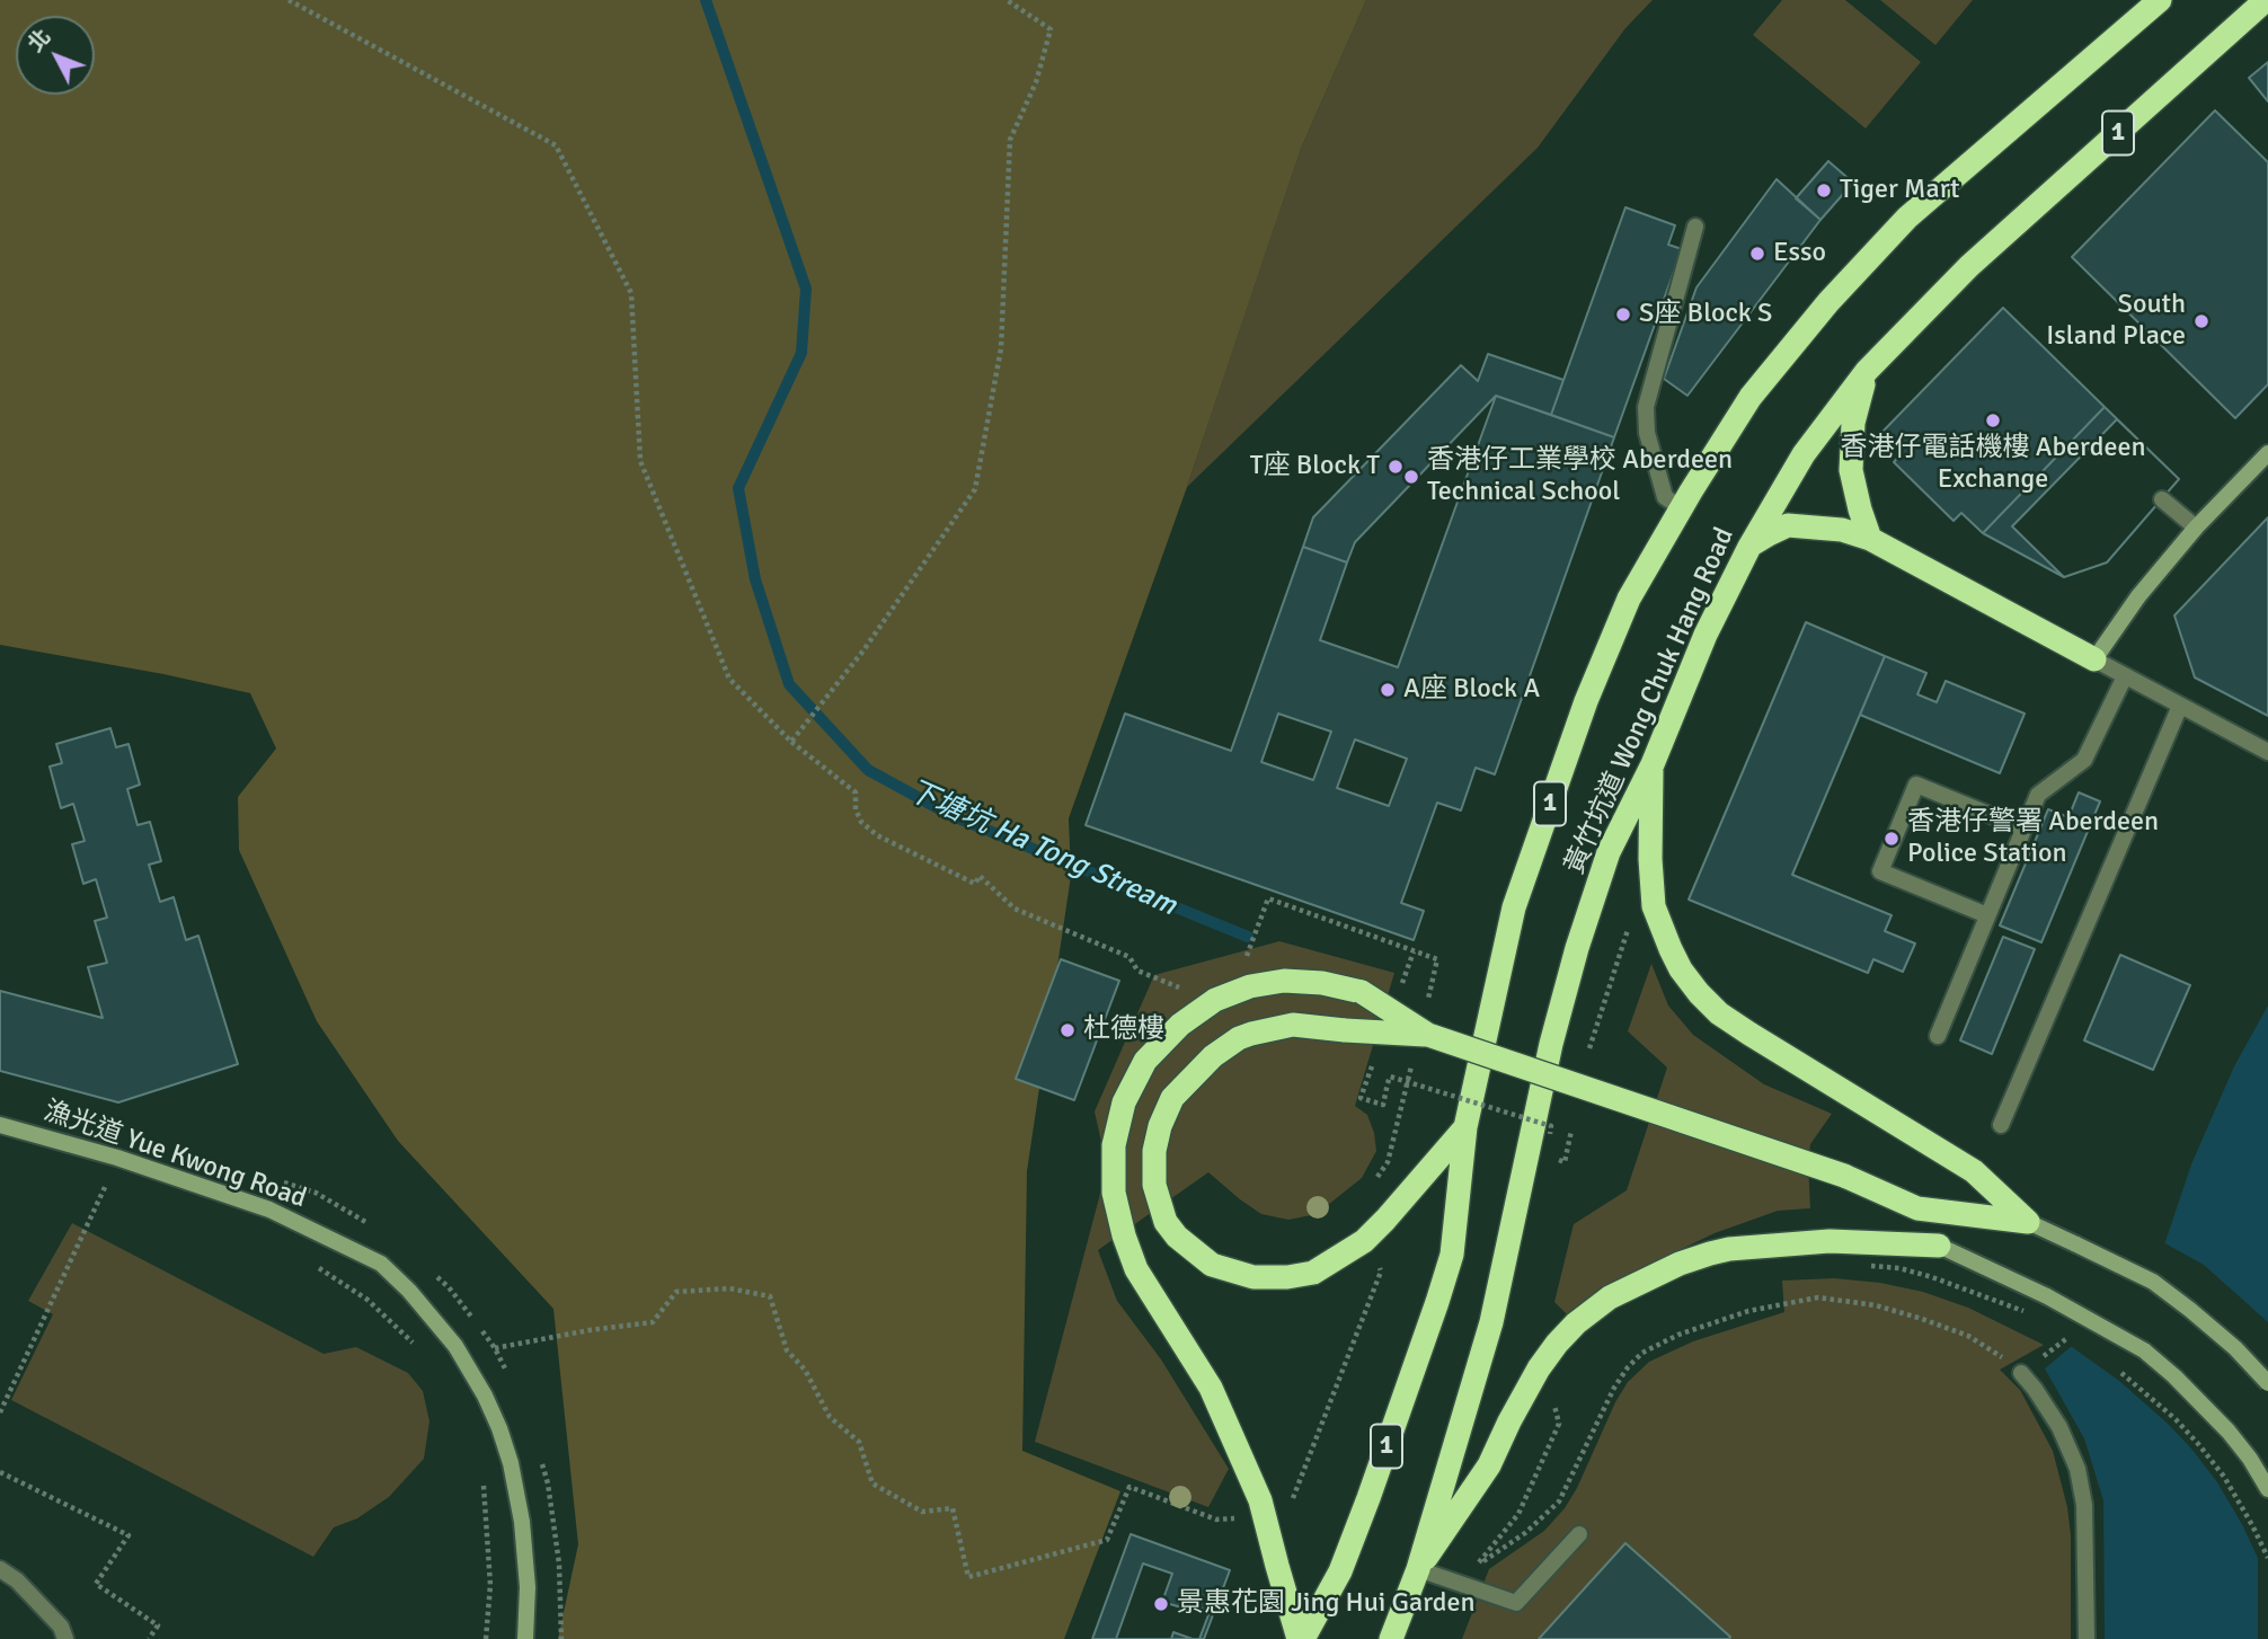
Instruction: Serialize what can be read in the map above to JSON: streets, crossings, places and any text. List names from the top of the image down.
{
  "streets": {
    "highway": ["1", "黃竹坑道 Wong Chuk Hang Road"],
    "street": ["漁光道 Yue Kwong Road"]
  },
  "crossings": [
    ["1", "黃竹坑道 Wong Chuk Hang Road"]
  ],
  "water": ["下塘坑 Ha Tong Stream"],
  "places": [
    "Tiger Mart",
    "Esso",
    "S座 Block S",
    "South Island Place",
    "香港仔電話機樓 Aberdeen Exchange",
    "T座 Block T",
    "香港仔工業學校 Aberdeen Technical School",
    "A座 Block A",
    "香港仔警署 Aberdeen Police Station",
    "杜德樓",
    "景惠花園 Jing Hui Garden"
  ],
  "north": "top left"
}
